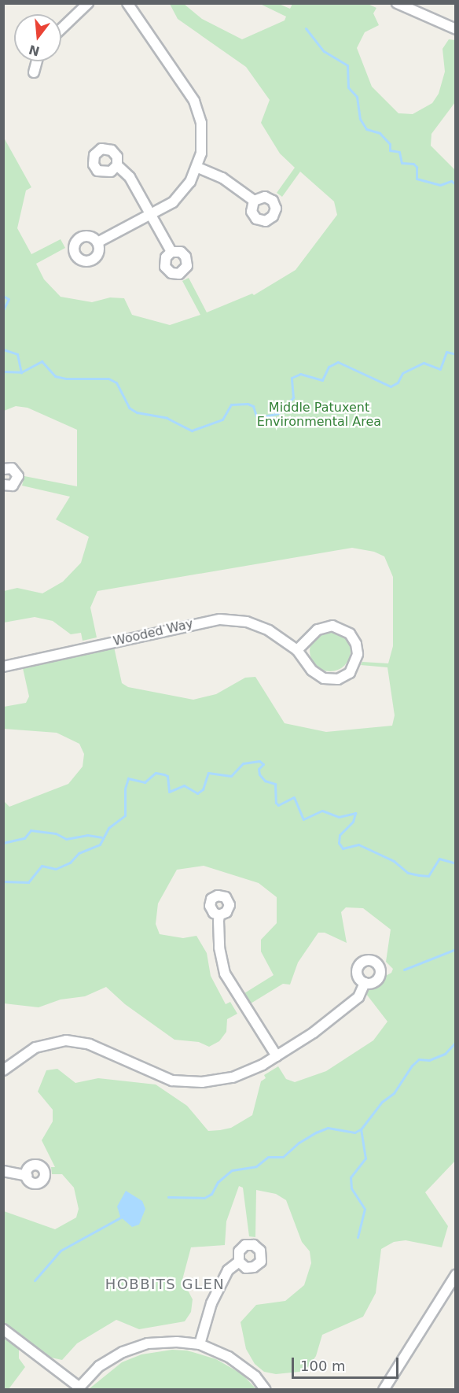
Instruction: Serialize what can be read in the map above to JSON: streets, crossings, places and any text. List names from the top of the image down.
{
  "streets": {
    "street": ["Wooded Way"]
  },
  "districts": ["HOBBITS GLEN"],
  "parks": ["Middle Patuxent Environmental Area"],
  "scale_bar": "100 m",
  "north": "bottom"
}
